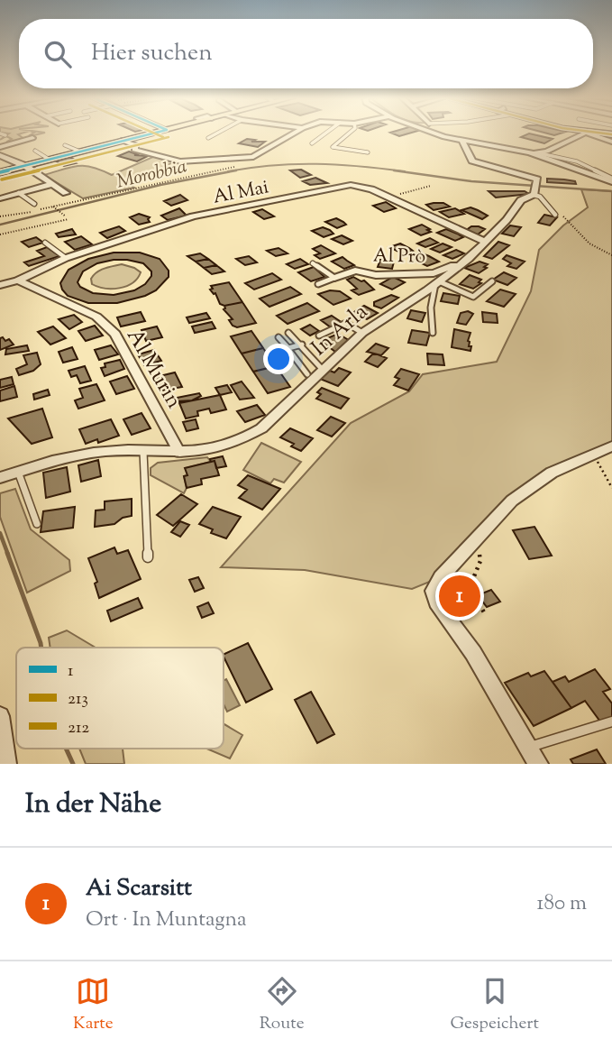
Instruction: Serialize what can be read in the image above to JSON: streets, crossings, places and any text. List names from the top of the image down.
{
  "streets": {
    "street": [
      "Al Mai",
      "Al Prò",
      "In Arla",
      "Al Murin"
    ]
  },
  "crossings": [
    ["Al Mai", "In Arla"],
    ["Al Mai", "Al Murin"],
    ["Al Prò", "In Arla"],
    ["In Arla", "Al Murin"]
  ],
  "water": ["Morobbia"],
  "lines": ["transit line 1", "transit line 213", "transit line 212"],
  "legend": ["1", "213", "212"],
  "page": {
    "search": "Hier suchen",
    "pins": "1",
    "heading": "In der Nähe",
    "list": [
      {
        "mark": "1",
        "name": "Ai Scarsitt",
        "note": "Ort · In Muntagna",
        "value": "180 m"
      }
    ],
    "nav": ["Karte", "Route", "Gespeichert"]
  }
}
